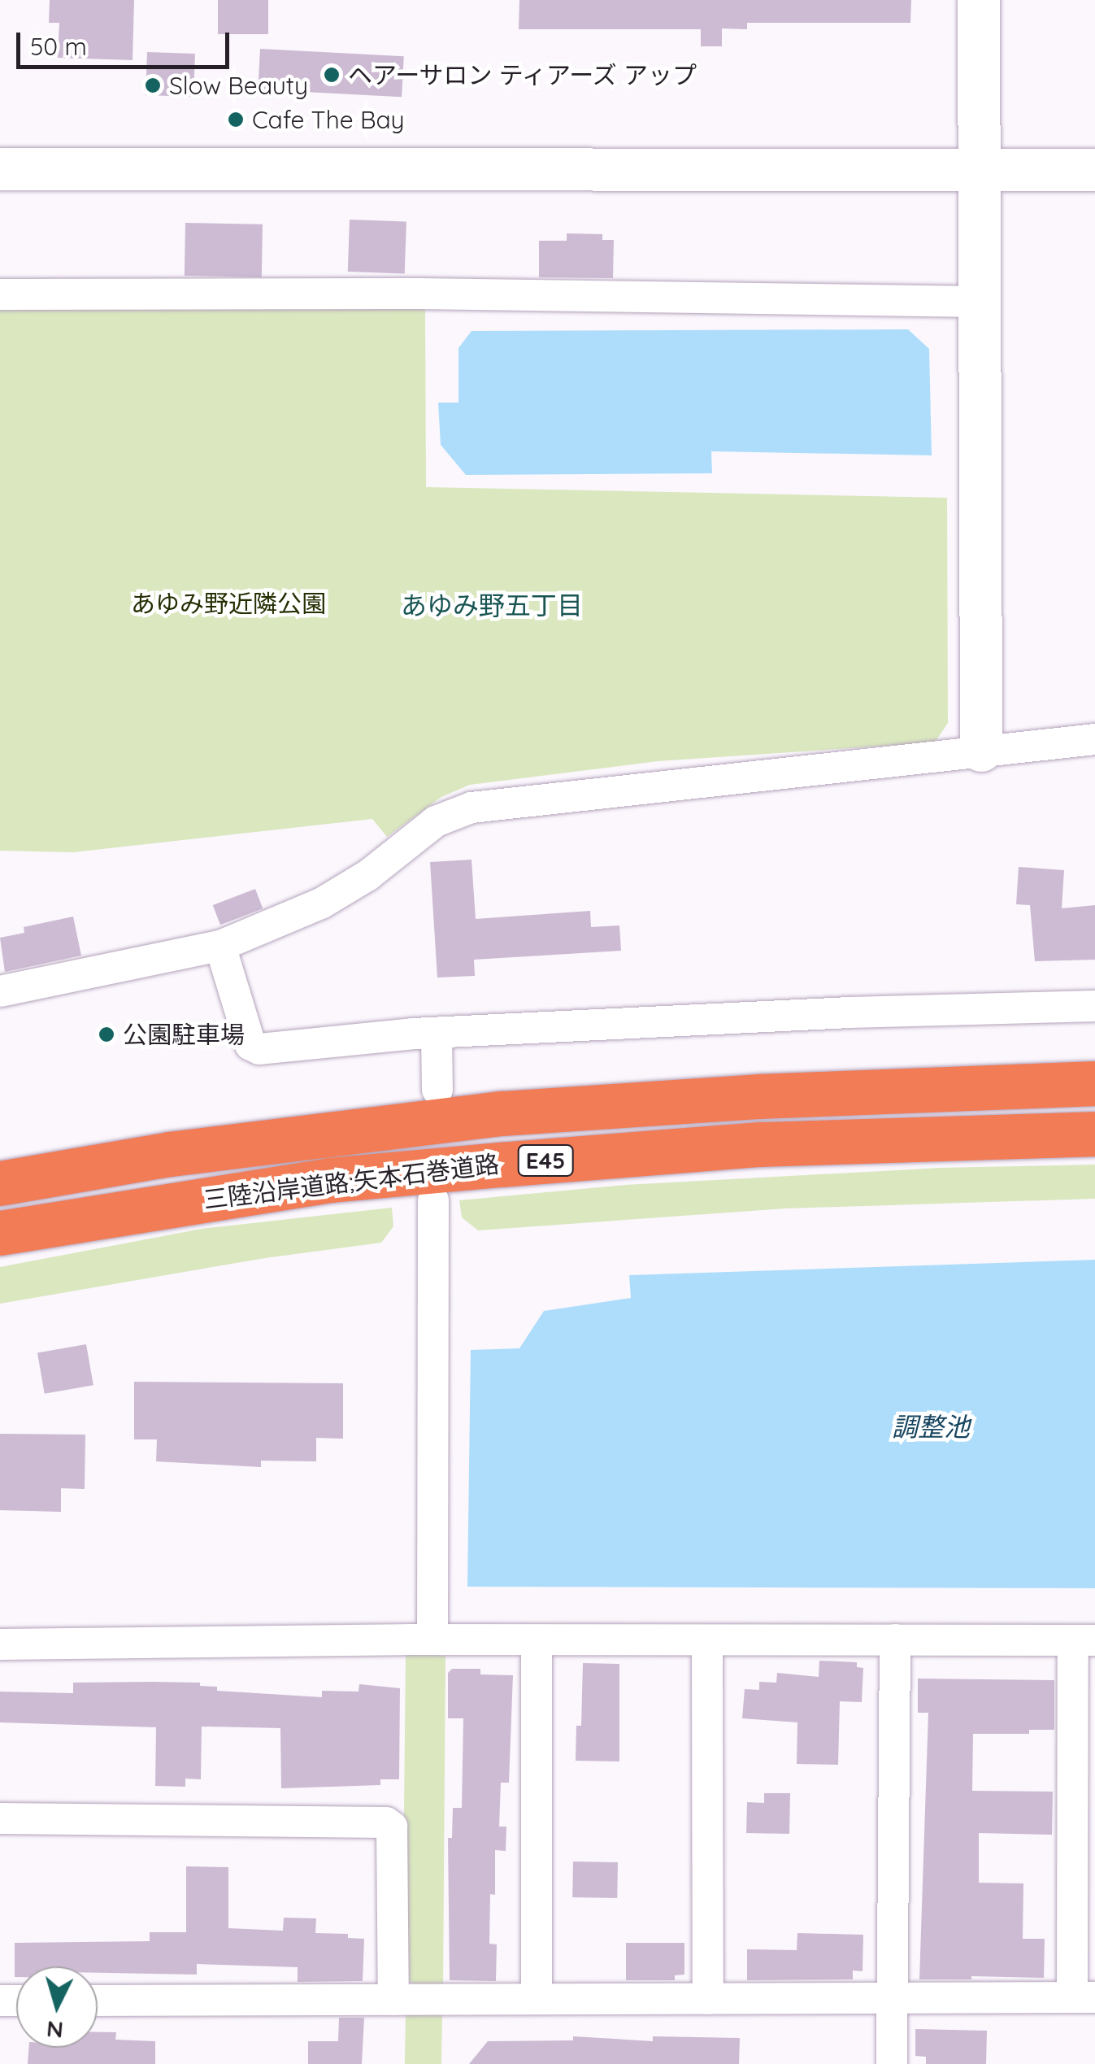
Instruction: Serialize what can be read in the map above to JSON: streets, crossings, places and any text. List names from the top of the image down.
{
  "streets": {
    "highway": ["E45", "三陸沿岸道路;矢本石巻道路"]
  },
  "districts": ["あゆみ野五丁目"],
  "water": ["調整池"],
  "parks": ["あゆみ野近隣公園"],
  "places": [
    "ヘアーサロン ティアーズ アップ",
    "Slow Beauty",
    "Cafe The Bay",
    "公園駐車場"
  ],
  "scale_bar": "50 m",
  "north": "bottom"
}
